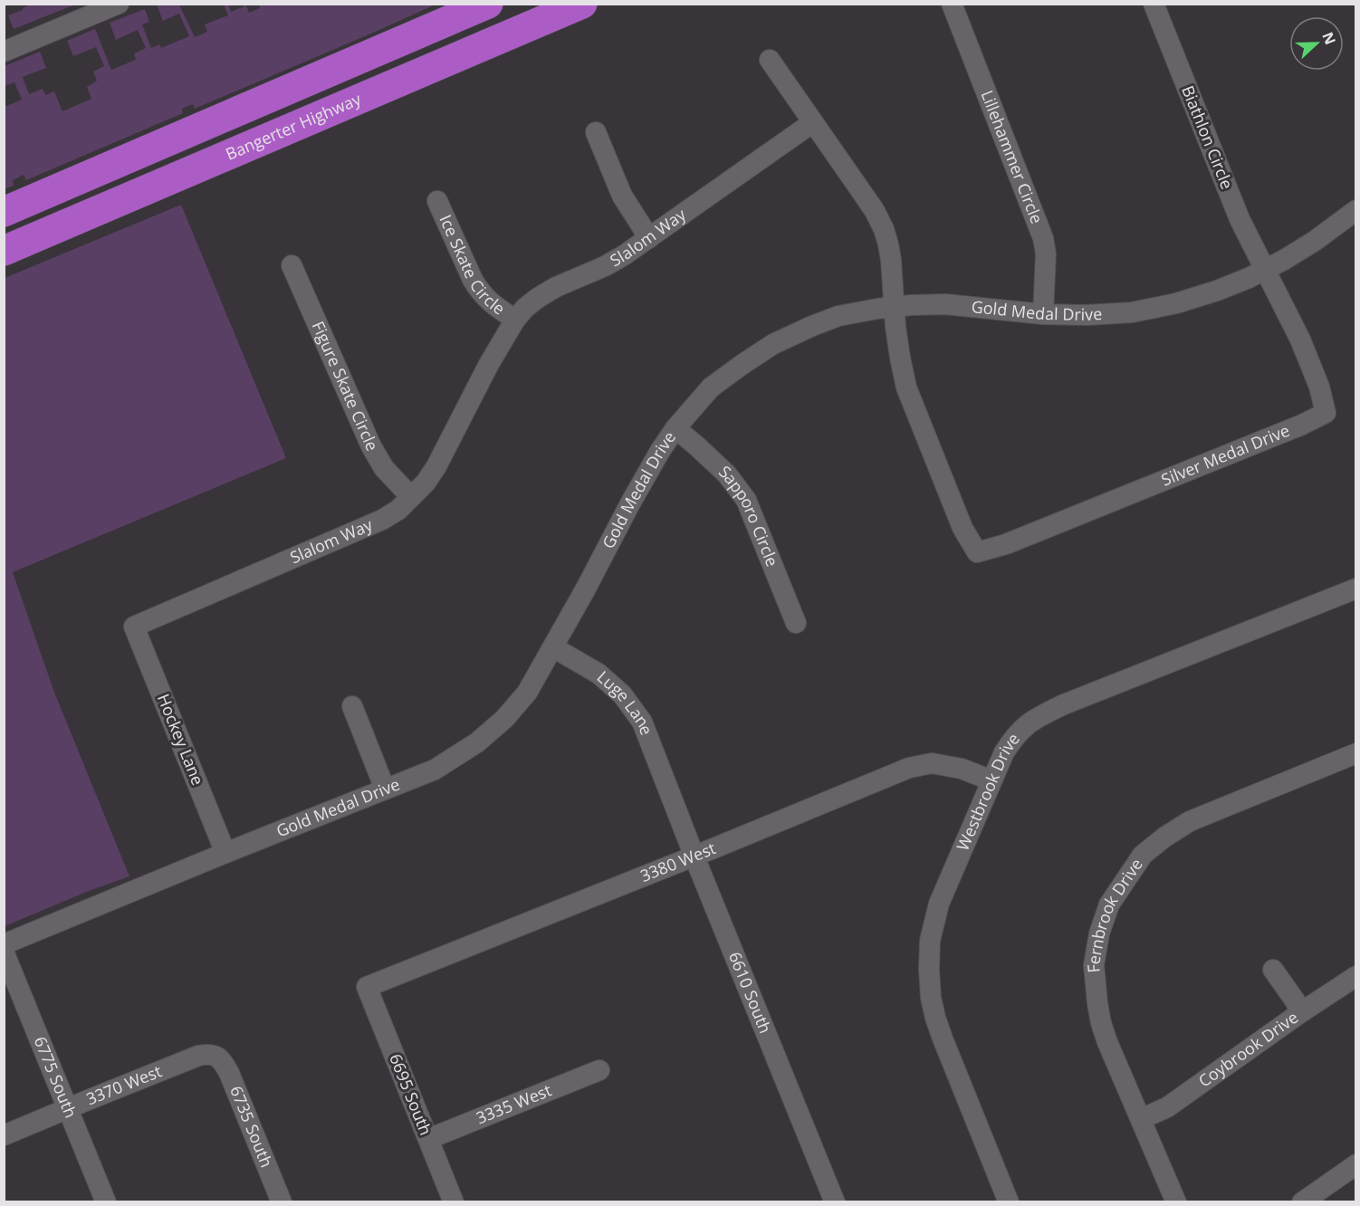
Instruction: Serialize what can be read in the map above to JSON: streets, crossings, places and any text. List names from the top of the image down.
{
  "streets": {
    "highway": ["Bangerter Highway"],
    "street": [
      "Biathlon Circle",
      "Lillehammer Circle",
      "Slalom Way",
      "Ice Skate Circle",
      "Gold Medal Drive",
      "Figure Skate Circle",
      "Silver Medal Drive",
      "Sapporo Circle",
      "Luge Lane",
      "Hockey Lane",
      "Westbrook Drive",
      "3380 West",
      "Fernbrook Drive",
      "6610 South",
      "Coybrook Drive",
      "6775 South",
      "3370 West",
      "6695 South",
      "3335 West",
      "6735 South"
    ]
  },
  "crossings": [
    ["Biathlon Circle", "Gold Medal Drive"],
    ["Biathlon Circle", "Silver Medal Drive"],
    ["Lillehammer Circle", "Gold Medal Drive"],
    ["Slalom Way", "Ice Skate Circle"],
    ["Slalom Way", "Figure Skate Circle"],
    ["Slalom Way", "Hockey Lane"],
    ["Gold Medal Drive", "Silver Medal Drive"],
    ["Gold Medal Drive", "Sapporo Circle"],
    ["Gold Medal Drive", "Luge Lane"],
    ["Gold Medal Drive", "Hockey Lane"],
    ["Luge Lane", "6610 South"],
    ["Westbrook Drive", "3380 West"],
    ["3380 West", "6610 South"],
    ["3380 West", "6695 South"],
    ["Fernbrook Drive", "Coybrook Drive"],
    ["6775 South", "3370 West"],
    ["3370 West", "6735 South"],
    ["6695 South", "3335 West"]
  ],
  "north": "right"
}
